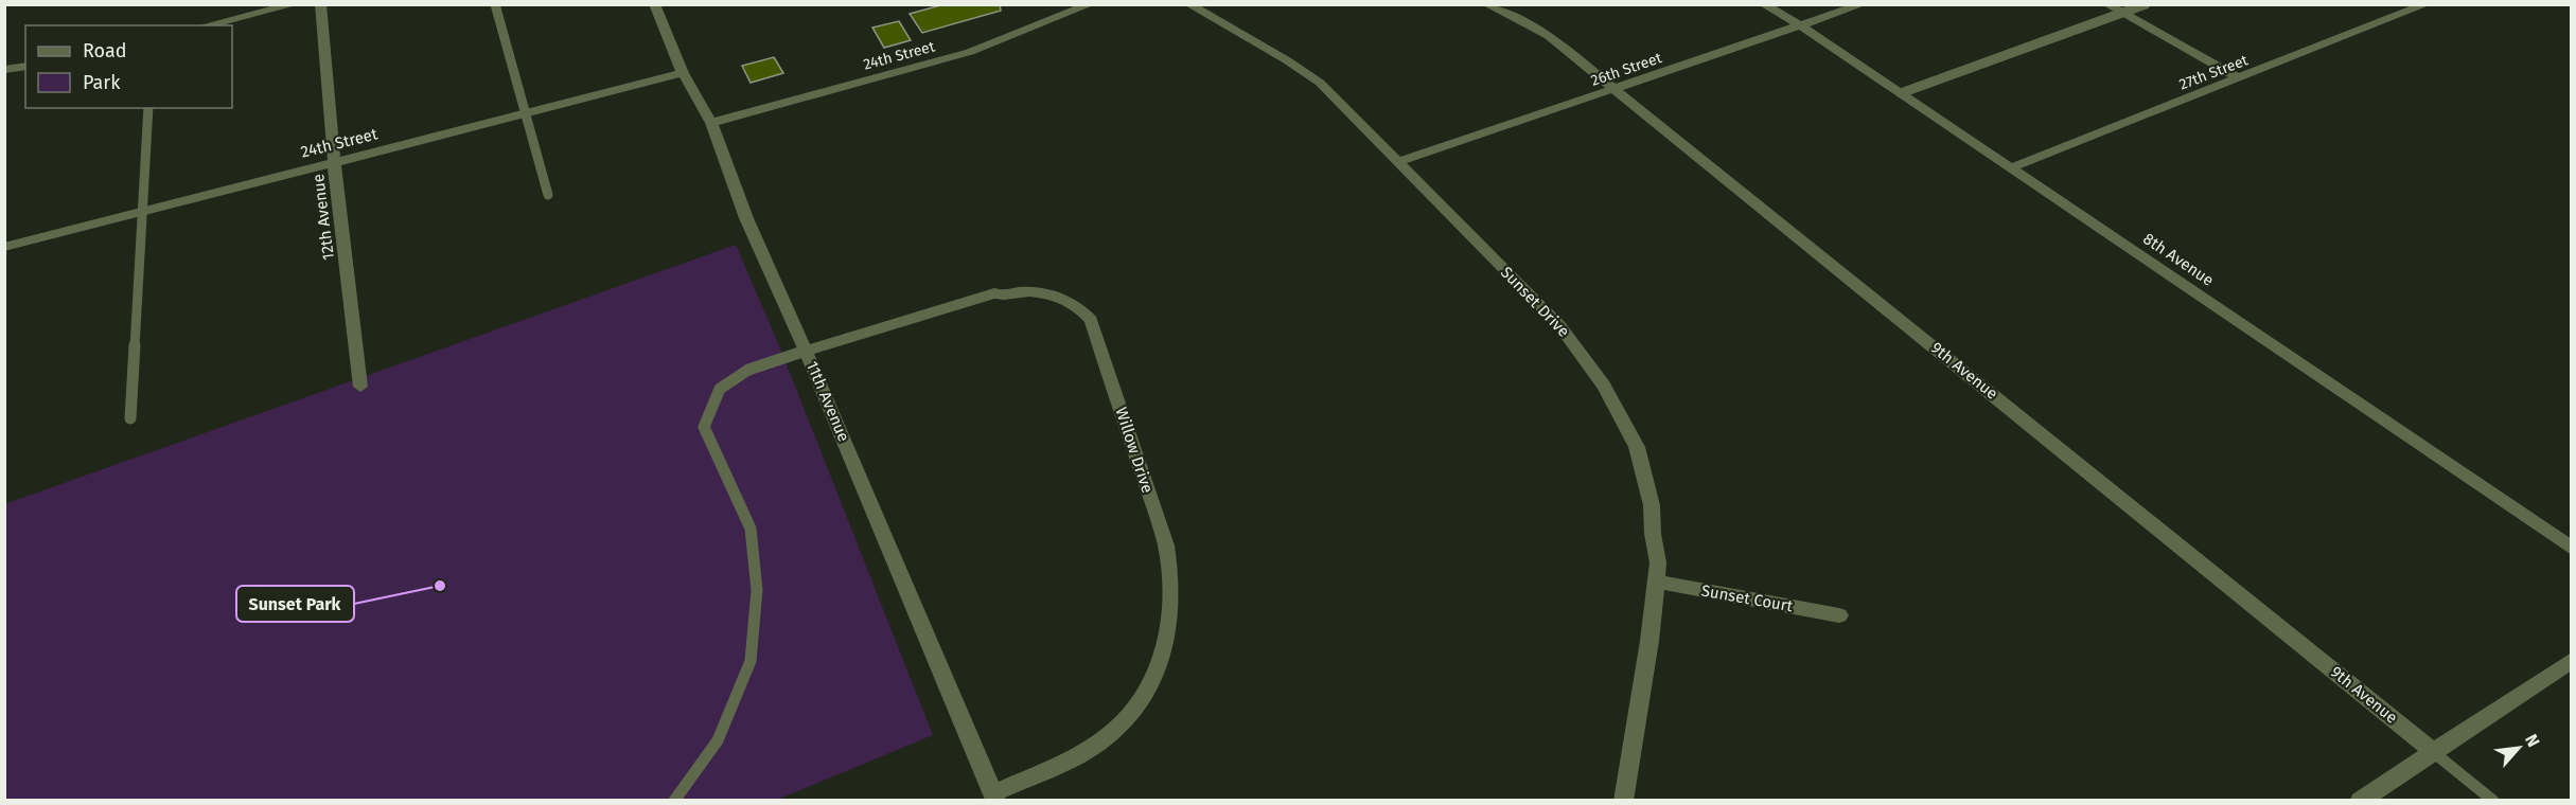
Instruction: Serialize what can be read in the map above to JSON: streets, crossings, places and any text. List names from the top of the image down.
{
  "streets": {
    "street": [
      "24th Street",
      "26th Street",
      "27th Street",
      "12th Avenue",
      "8th Avenue",
      "Sunset Drive",
      "9th Avenue",
      "11th Avenue",
      "Willow Drive",
      "Sunset Court"
    ]
  },
  "crossings": [
    ["24th Street", "12th Avenue"],
    ["24th Street", "11th Avenue"],
    ["26th Street", "8th Avenue"],
    ["26th Street", "Sunset Drive"],
    ["26th Street", "9th Avenue"],
    ["27th Street", "8th Avenue"],
    ["Sunset Drive", "Sunset Court"],
    ["11th Avenue", "Willow Drive"]
  ],
  "places": ["Sunset Park"],
  "legend": ["Road", "Park"],
  "north": "top right"
}
